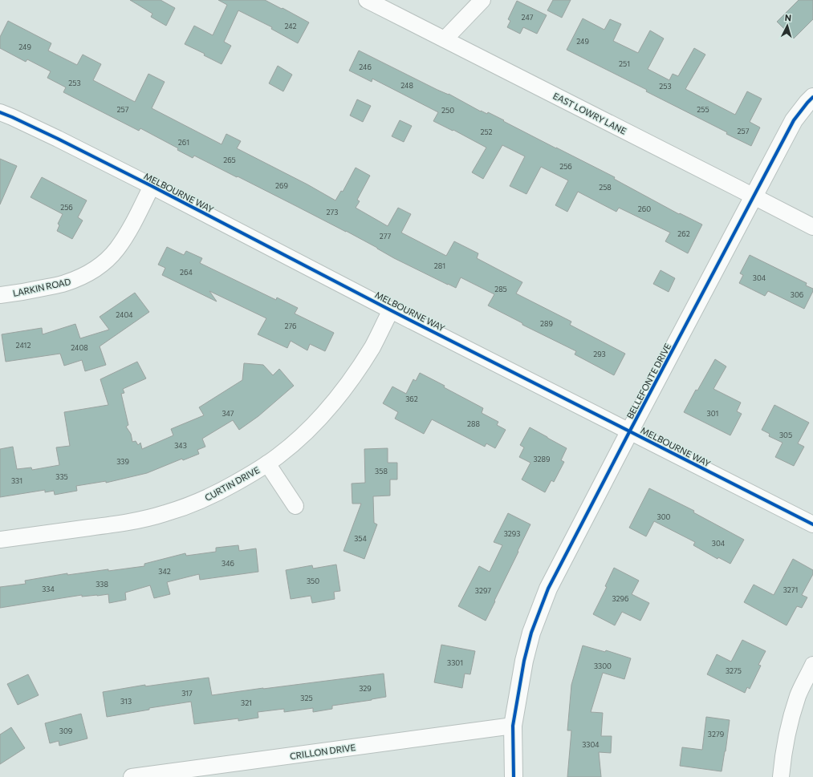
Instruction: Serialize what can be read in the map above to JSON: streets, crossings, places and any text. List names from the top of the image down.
{
  "streets": {
    "street": [
      "EAST LOWRY LANE",
      "MELBOURNE WAY",
      "LARKIN ROAD",
      "BELLEFONTE DRIVE",
      "CURTIN DRIVE",
      "CRILLON DRIVE"
    ]
  },
  "crossings": [
    ["EAST LOWRY LANE", "BELLEFONTE DRIVE"],
    ["MELBOURNE WAY", "LARKIN ROAD"],
    ["MELBOURNE WAY", "BELLEFONTE DRIVE"],
    ["MELBOURNE WAY", "CURTIN DRIVE"],
    ["BELLEFONTE DRIVE", "CRILLON DRIVE"]
  ],
  "house_numbers": [
    "247",
    "242",
    "249",
    "249",
    "251",
    "246",
    "253",
    "248",
    "253",
    "257",
    "255",
    "250",
    "257",
    "252",
    "261",
    "265",
    "256",
    "269",
    "258",
    "256",
    "260",
    "273",
    "262",
    "277",
    "281",
    "264",
    "304",
    "285",
    "306",
    "2404",
    "289",
    "276",
    "2412",
    "2408",
    "293",
    "362",
    "347",
    "301",
    "288",
    "305",
    "343",
    "3289",
    "339",
    "358",
    "335",
    "331",
    "300",
    "3293",
    "354",
    "304",
    "346",
    "342",
    "350",
    "338",
    "334",
    "3271",
    "3297",
    "3296",
    "3301",
    "3300",
    "3275",
    "329",
    "317",
    "325",
    "313",
    "321",
    "309",
    "3279",
    "3304"
  ],
  "north": "top"
}
